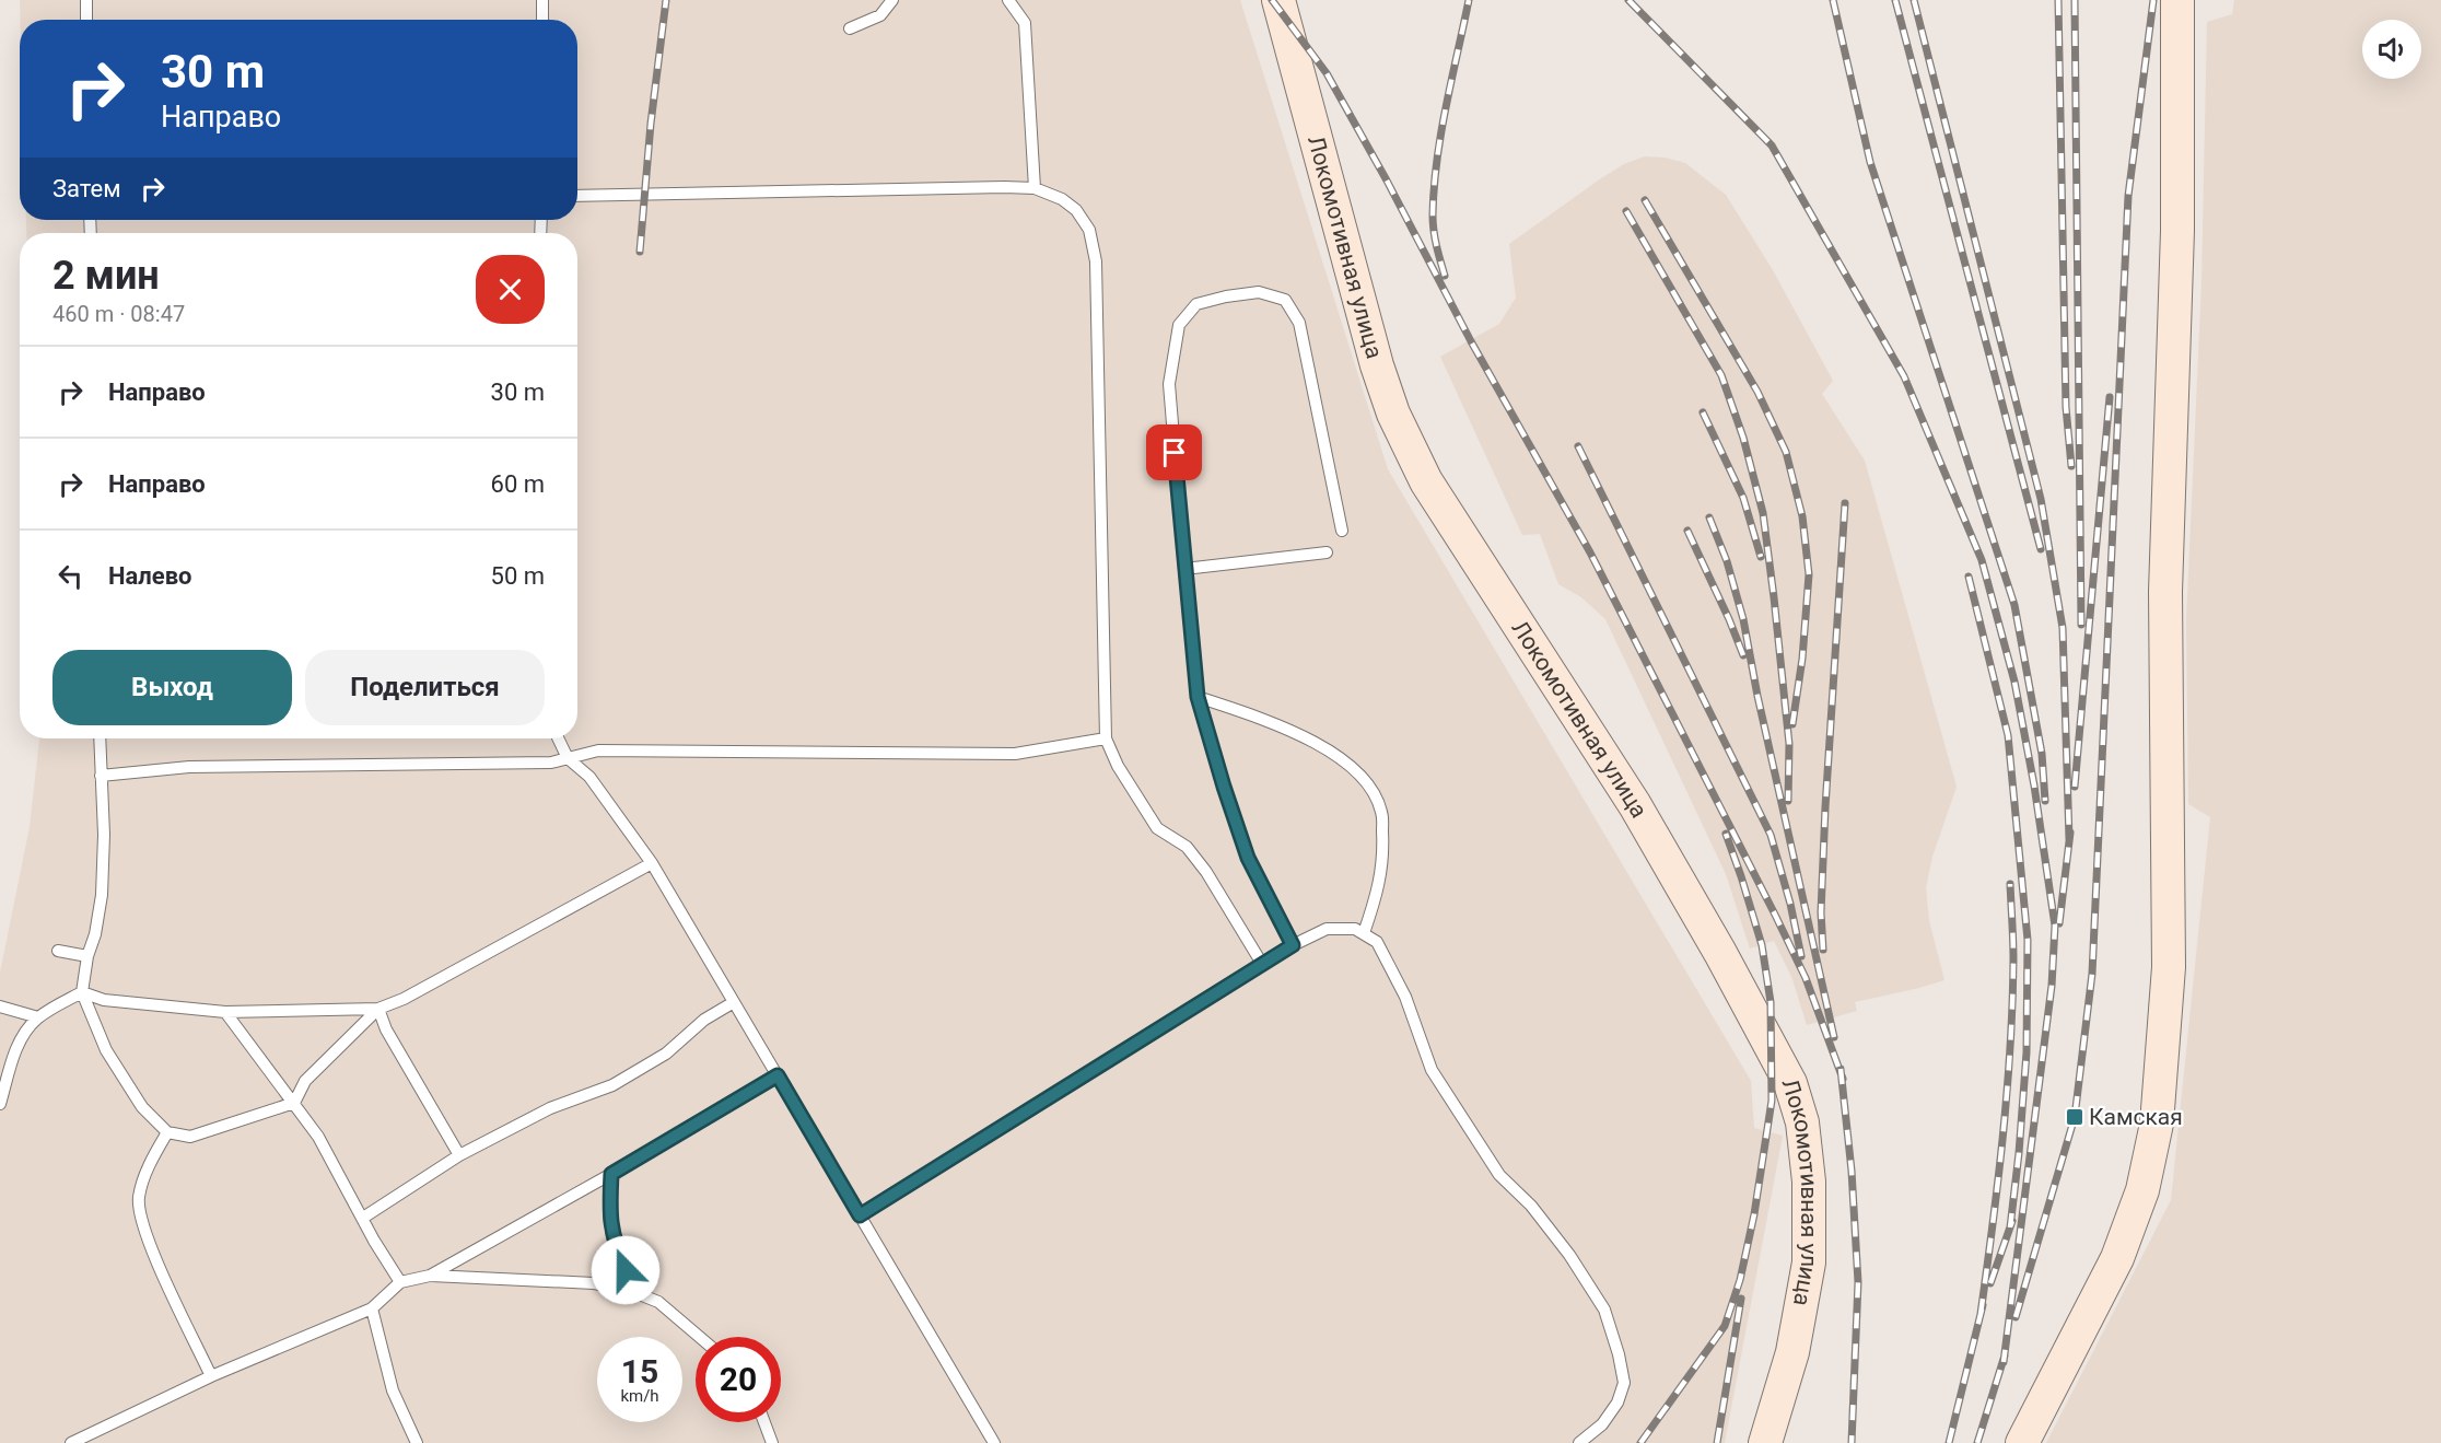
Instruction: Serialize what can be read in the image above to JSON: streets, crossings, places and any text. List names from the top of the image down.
{
  "streets": {
    "main road": ["Локомотивная улица"]
  },
  "places": {
    "transit": ["Камская"]
  },
  "page": {
    "turn": ["30 m", "Направо"],
    "then": "Затем",
    "heading": ["2 мин", "460 m · 08:47"],
    "list": [
      {
        "name": "Направо",
        "value": "30 m"
      },
      {
        "name": "Направо",
        "value": "60 m"
      },
      {
        "name": "Налево",
        "value": "50 m"
      }
    ],
    "buttons": ["Выход", "Поделиться"],
    "speed": "15 km/h",
    "limit": "20"
  }
}
